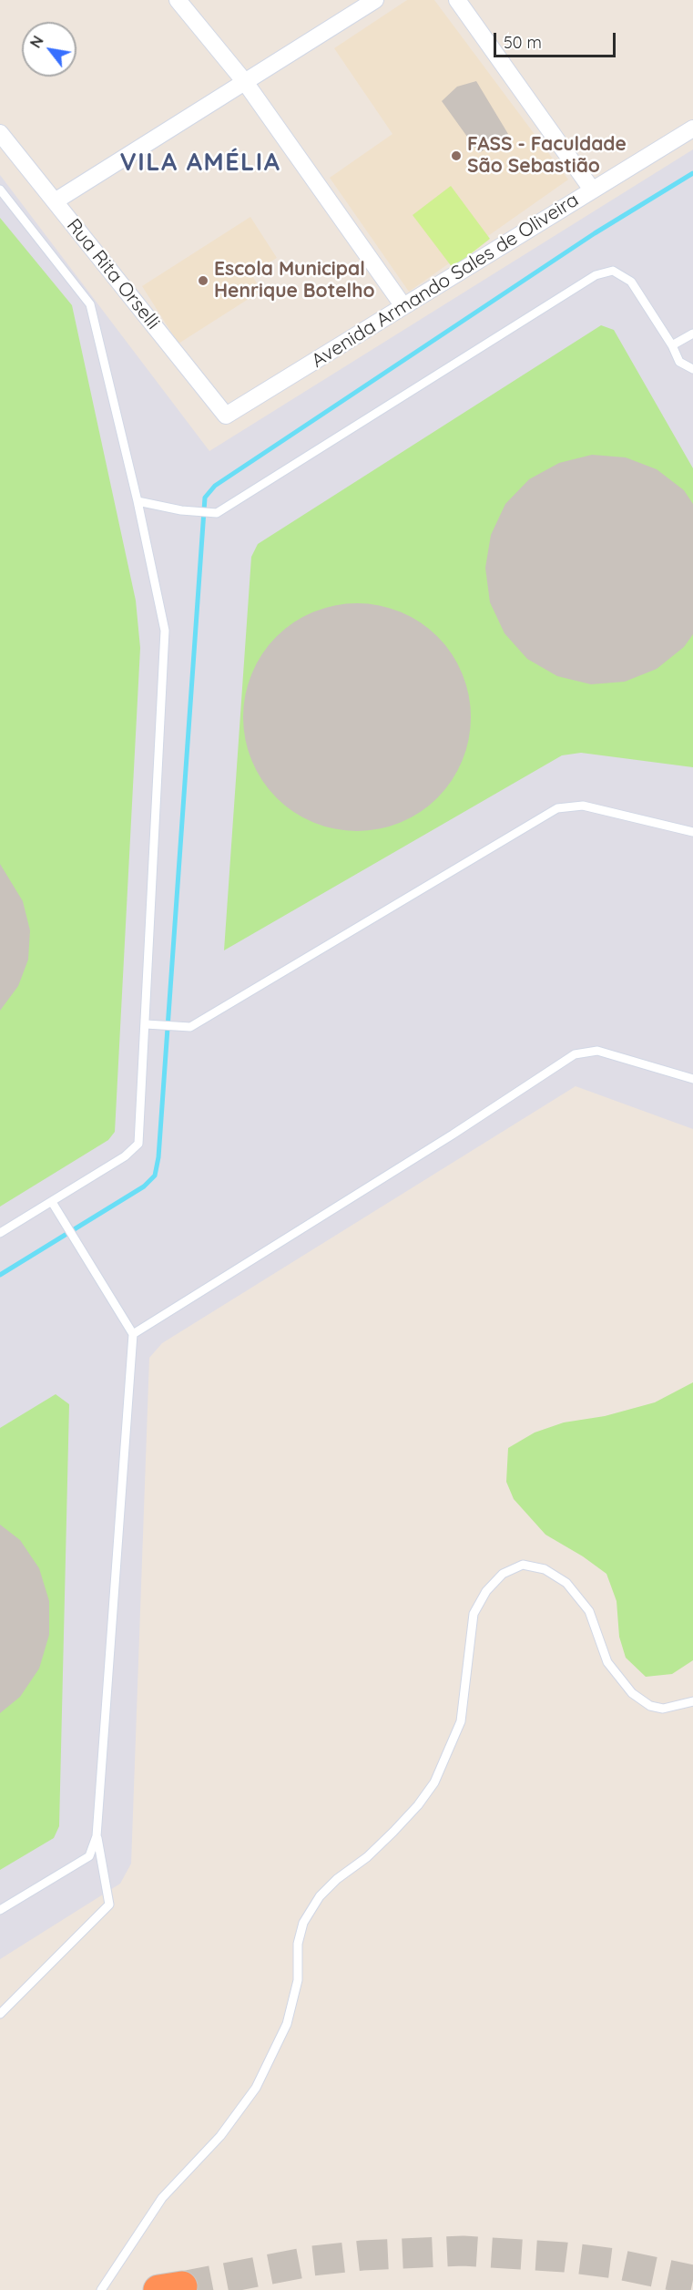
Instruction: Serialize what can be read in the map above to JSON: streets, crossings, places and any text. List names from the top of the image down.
{
  "streets": {
    "street": ["Rua Rita Orselli", "Avenida Armando Sales de Oliveira"]
  },
  "crossings": [
    ["Rua Rita Orselli", "Avenida Armando Sales de Oliveira"]
  ],
  "districts": ["VILA AMÉLIA"],
  "places": ["FASS - Faculdade São Sebastião", "Escola Municipal Henrique Botelho"],
  "scale_bar": "50 m",
  "north": "top left"
}
